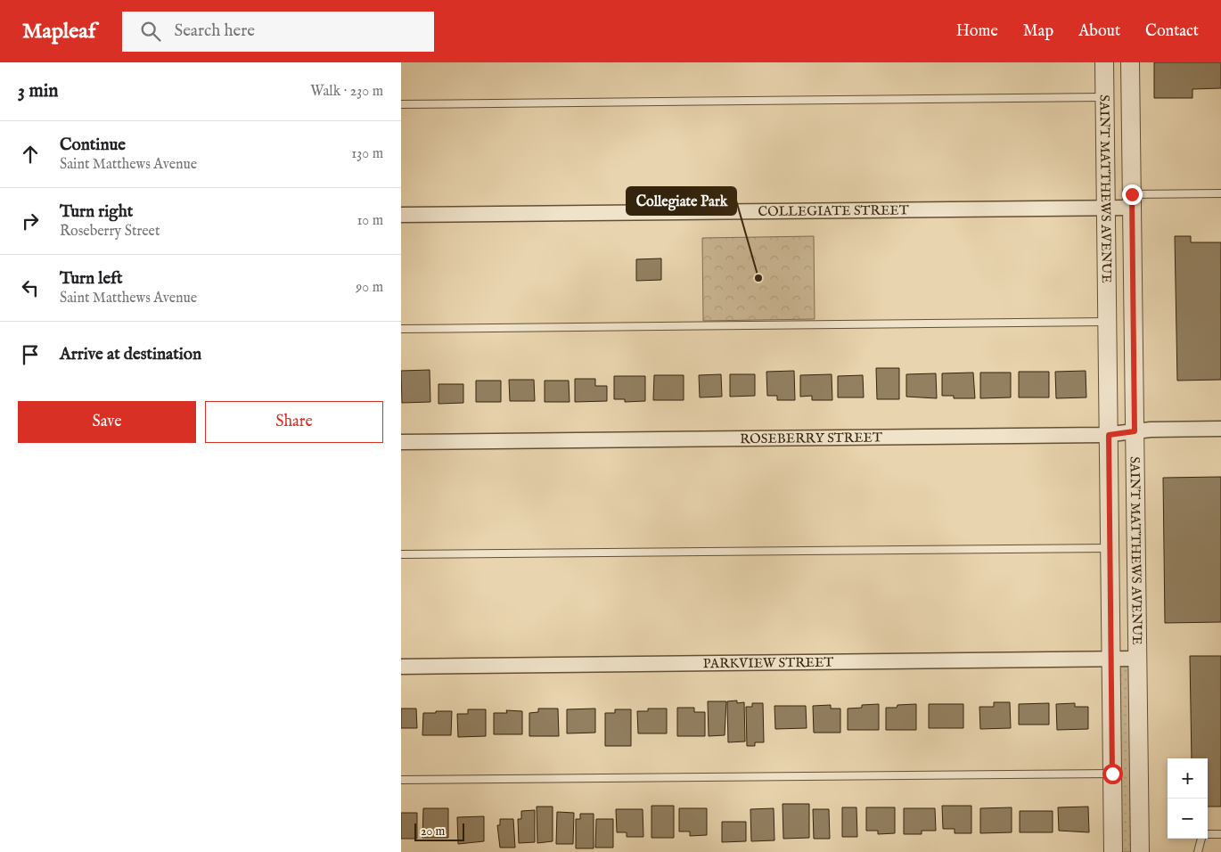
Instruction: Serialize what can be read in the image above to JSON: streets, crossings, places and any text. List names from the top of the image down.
{
  "streets": {
    "street": [
      "SAINT MATTHEWS AVENUE",
      "COLLEGIATE STREET",
      "ROSEBERRY STREET",
      "PARKVIEW STREET"
    ]
  },
  "crossings": [
    ["SAINT MATTHEWS AVENUE", "COLLEGIATE STREET"],
    ["SAINT MATTHEWS AVENUE", "ROSEBERRY STREET"],
    ["SAINT MATTHEWS AVENUE", "PARKVIEW STREET"]
  ],
  "places": ["Collegiate Park"],
  "scale_bar": "20 m",
  "page": {
    "header": "Mapleaf",
    "search": "Search here",
    "nav": [
      "Home",
      "Map",
      "About",
      "Contact"
    ],
    "heading": ["3 min", "Walk · 230 m"],
    "list": [
      ["Continue", "Saint Matthews Avenue", "130 m"],
      ["Turn right", "Roseberry Street", "10 m"],
      ["Turn left", "Saint Matthews Avenue", "90 m"],
      "Arrive at destination"
    ],
    "buttons": ["Save", "Share"],
    "map_buttons": ["+", "−"],
    "scale": "20 m"
  }
}
